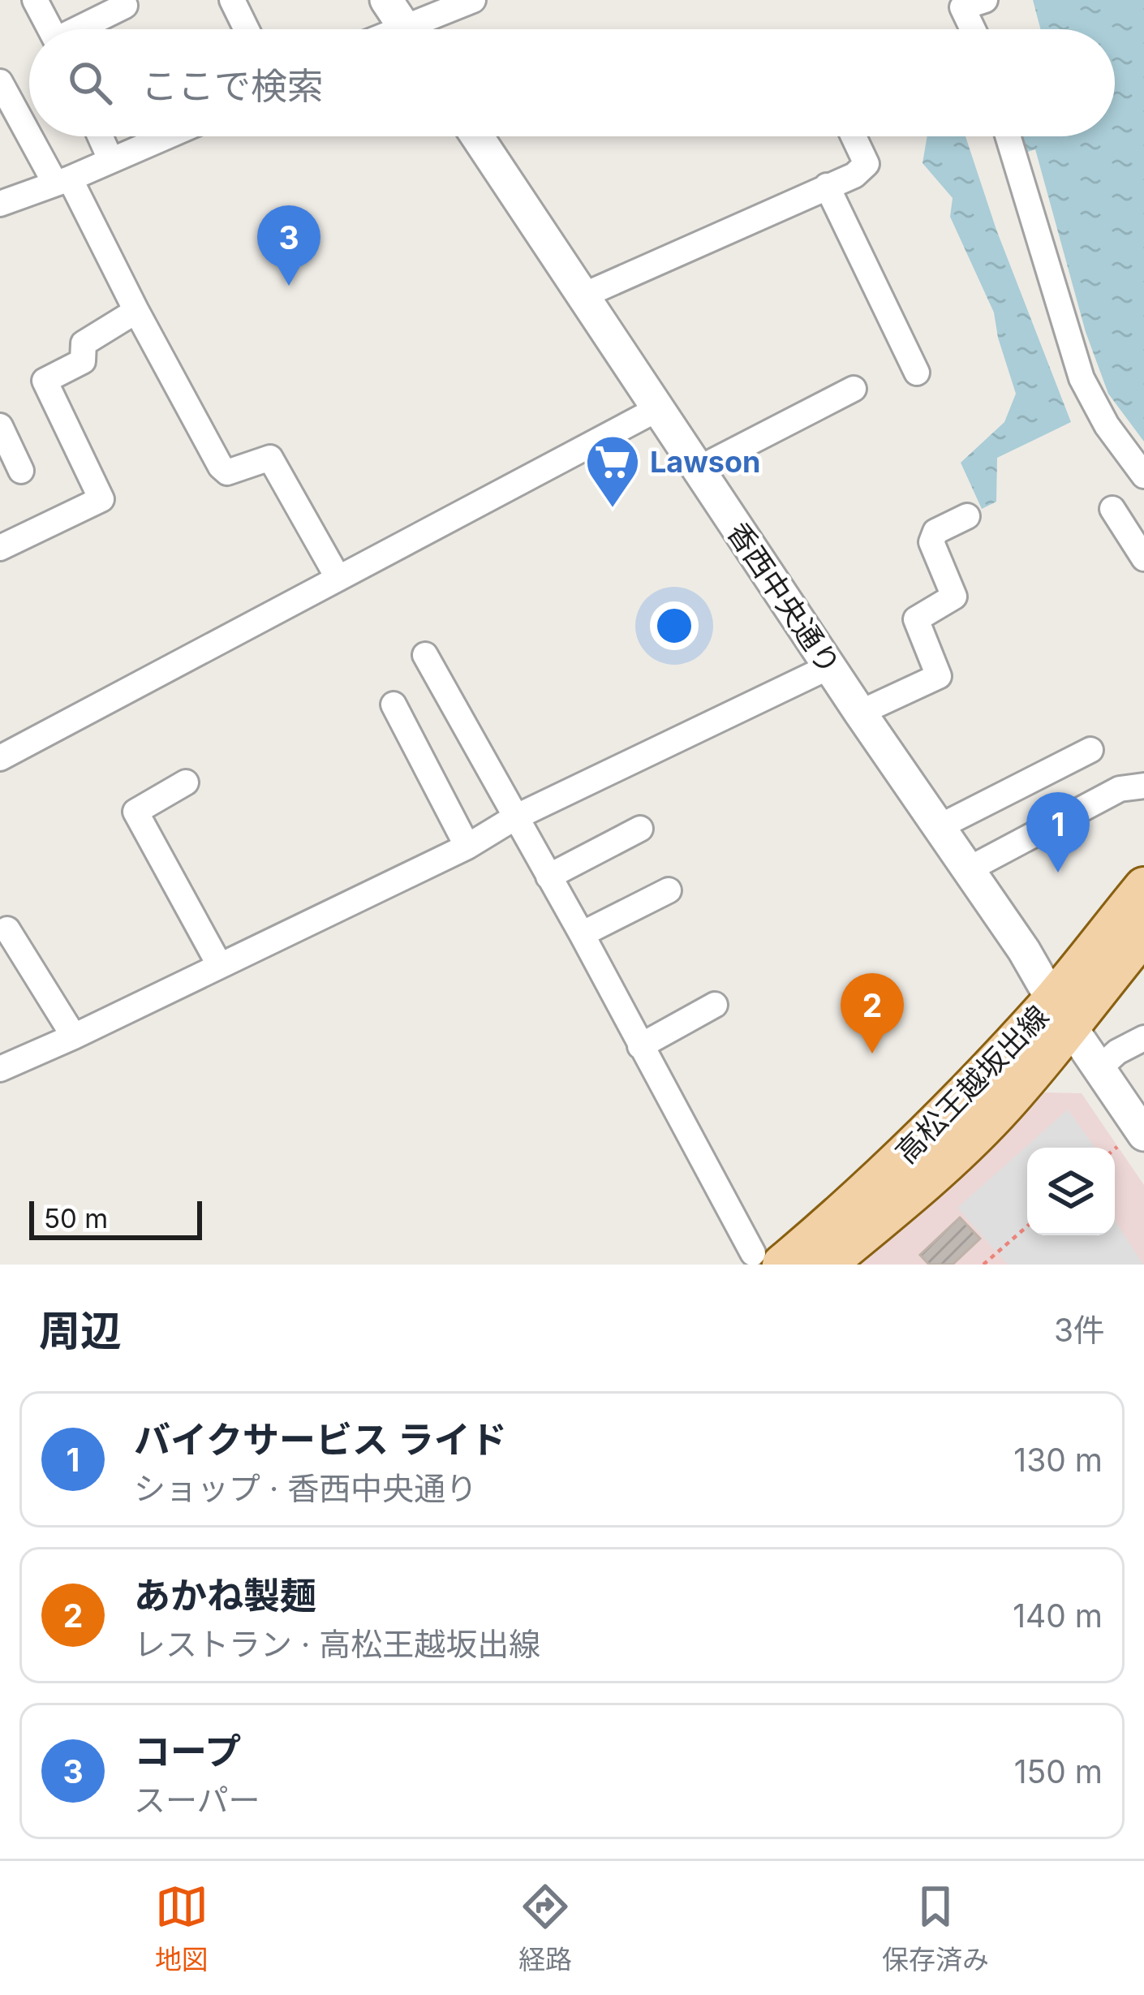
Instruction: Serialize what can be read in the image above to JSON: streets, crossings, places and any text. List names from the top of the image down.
{
  "streets": {
    "main road": ["高松王越坂出線"],
    "street": ["香西中央通り"]
  },
  "crossings": [
    ["香西中央通り", "高松王越坂出線"]
  ],
  "places": {
    "supermarket": ["Lawson"]
  },
  "scale_bar": "50 m",
  "page": {
    "search": "ここで検索",
    "pins": ["3", "1", "2"],
    "scale": "50 m",
    "heading": ["周辺", "3件"],
    "list": [
      {
        "mark": "1",
        "name": "バイクサービス ライド",
        "note": "ショップ · 香西中央通り",
        "value": "130 m"
      },
      {
        "mark": "2",
        "name": "あかね製麺",
        "note": "レストラン · 高松王越坂出線",
        "value": "140 m"
      },
      {
        "mark": "3",
        "name": "コープ",
        "note": "スーパー",
        "value": "150 m"
      }
    ],
    "nav": ["地図", "経路", "保存済み"]
  }
}
